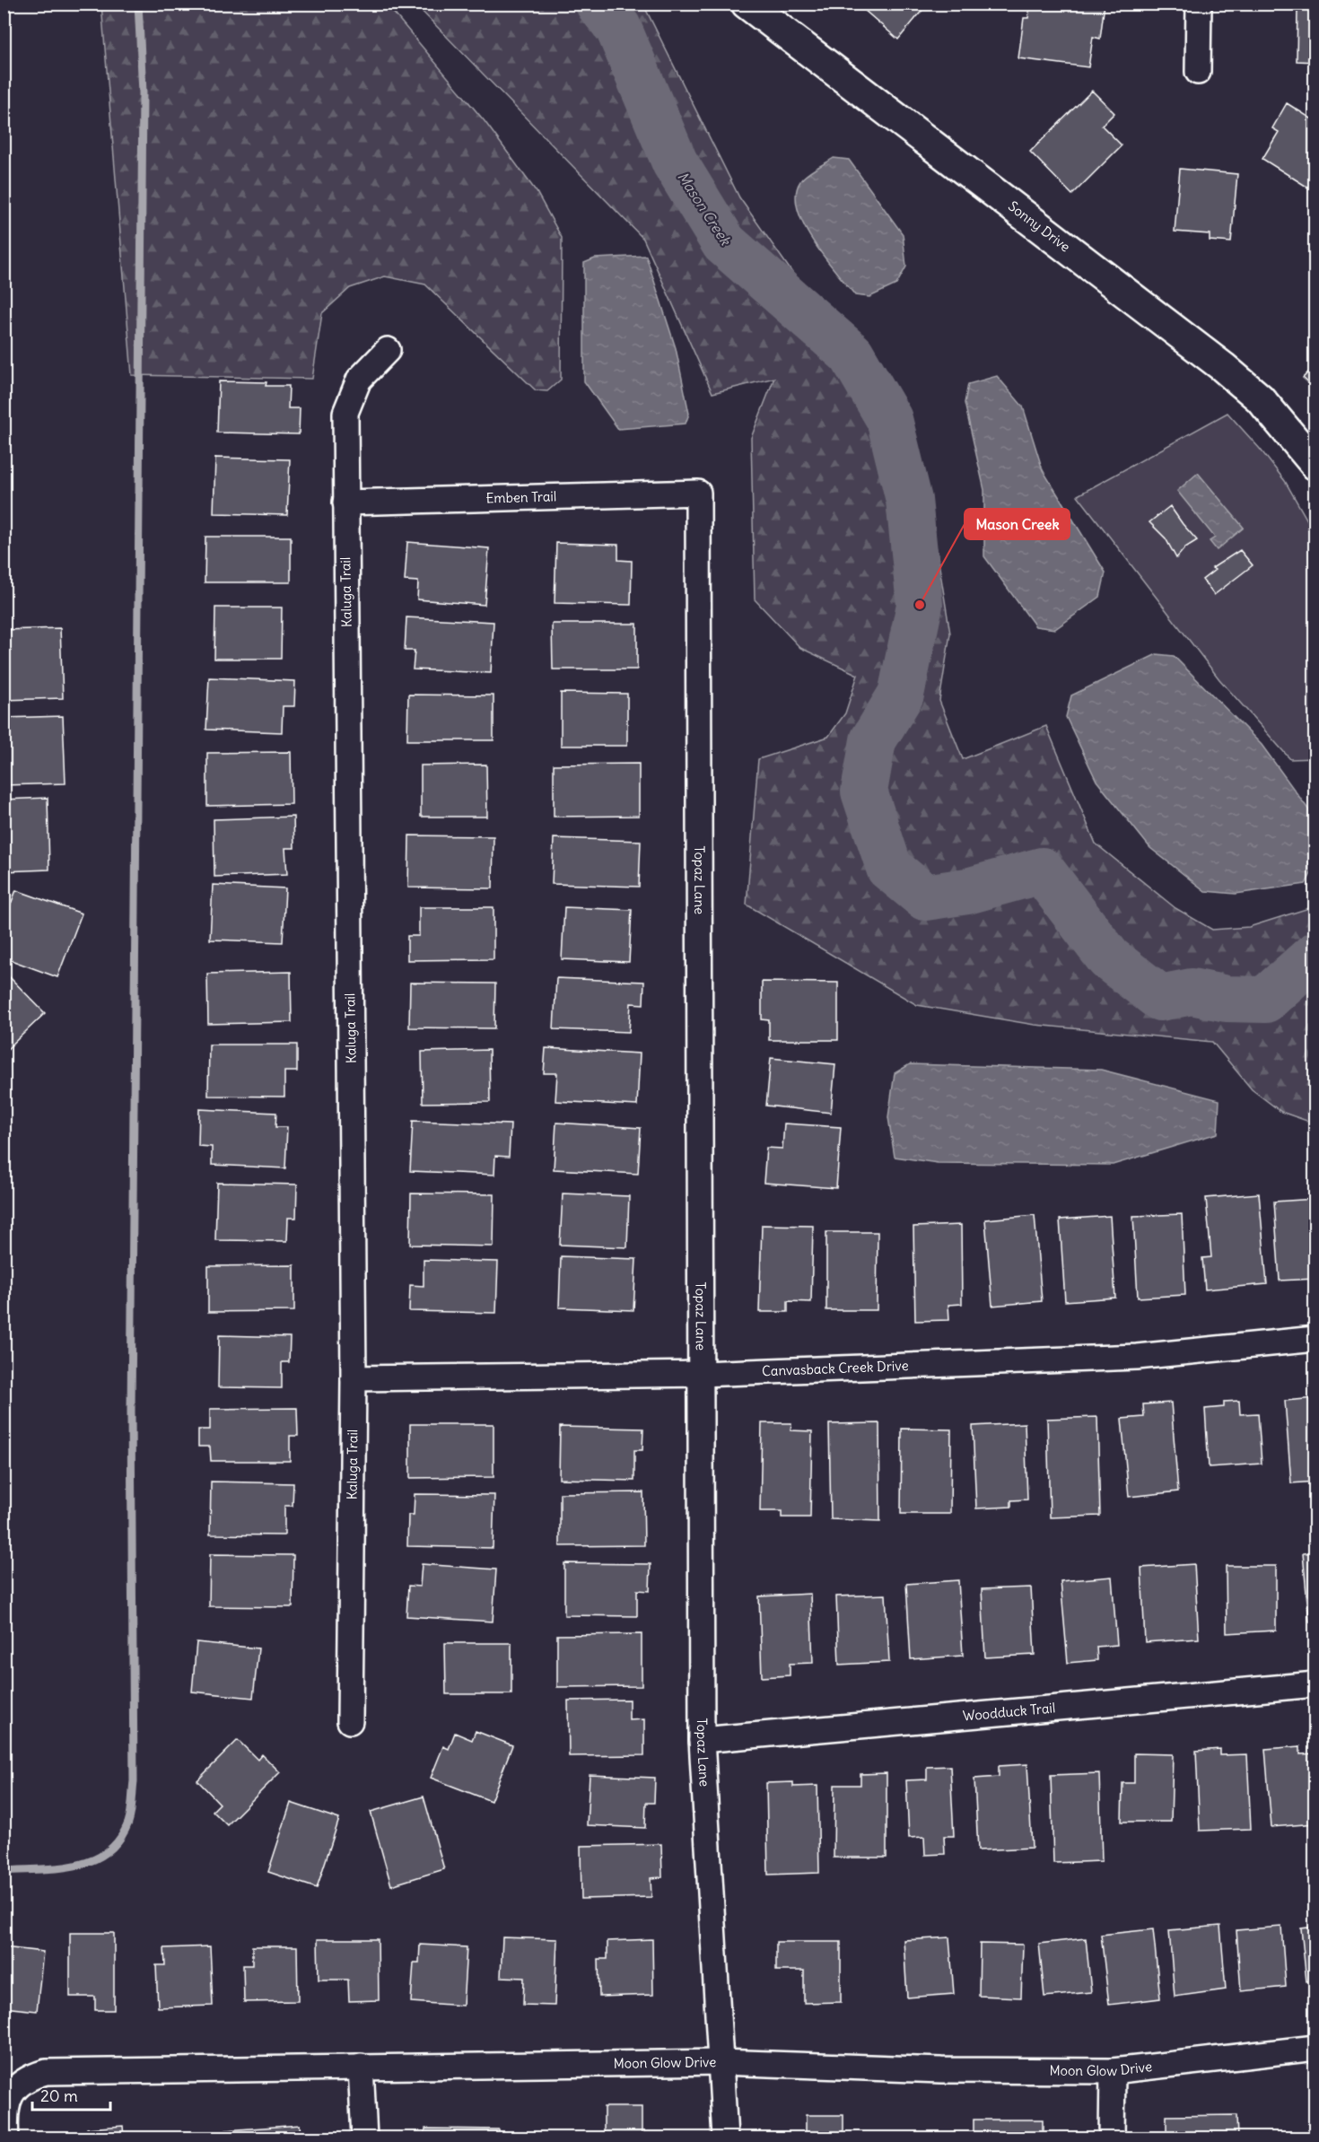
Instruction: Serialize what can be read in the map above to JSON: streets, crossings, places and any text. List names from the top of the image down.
{
  "streets": {
    "street": [
      "Sonny Drive",
      "Emben Trail",
      "Kaluga Trail",
      "Topaz Lane",
      "Canvasback Creek Drive",
      "Woodduck Trail",
      "Moon Glow Drive"
    ]
  },
  "crossings": [
    ["Emben Trail", "Kaluga Trail"],
    ["Emben Trail", "Topaz Lane"],
    ["Kaluga Trail", "Canvasback Creek Drive"],
    ["Topaz Lane", "Canvasback Creek Drive"],
    ["Topaz Lane", "Woodduck Trail"],
    ["Topaz Lane", "Moon Glow Drive"]
  ],
  "water": ["Mason Creek"],
  "places": ["Mason Creek"],
  "scale_bar": "20 m"
}
